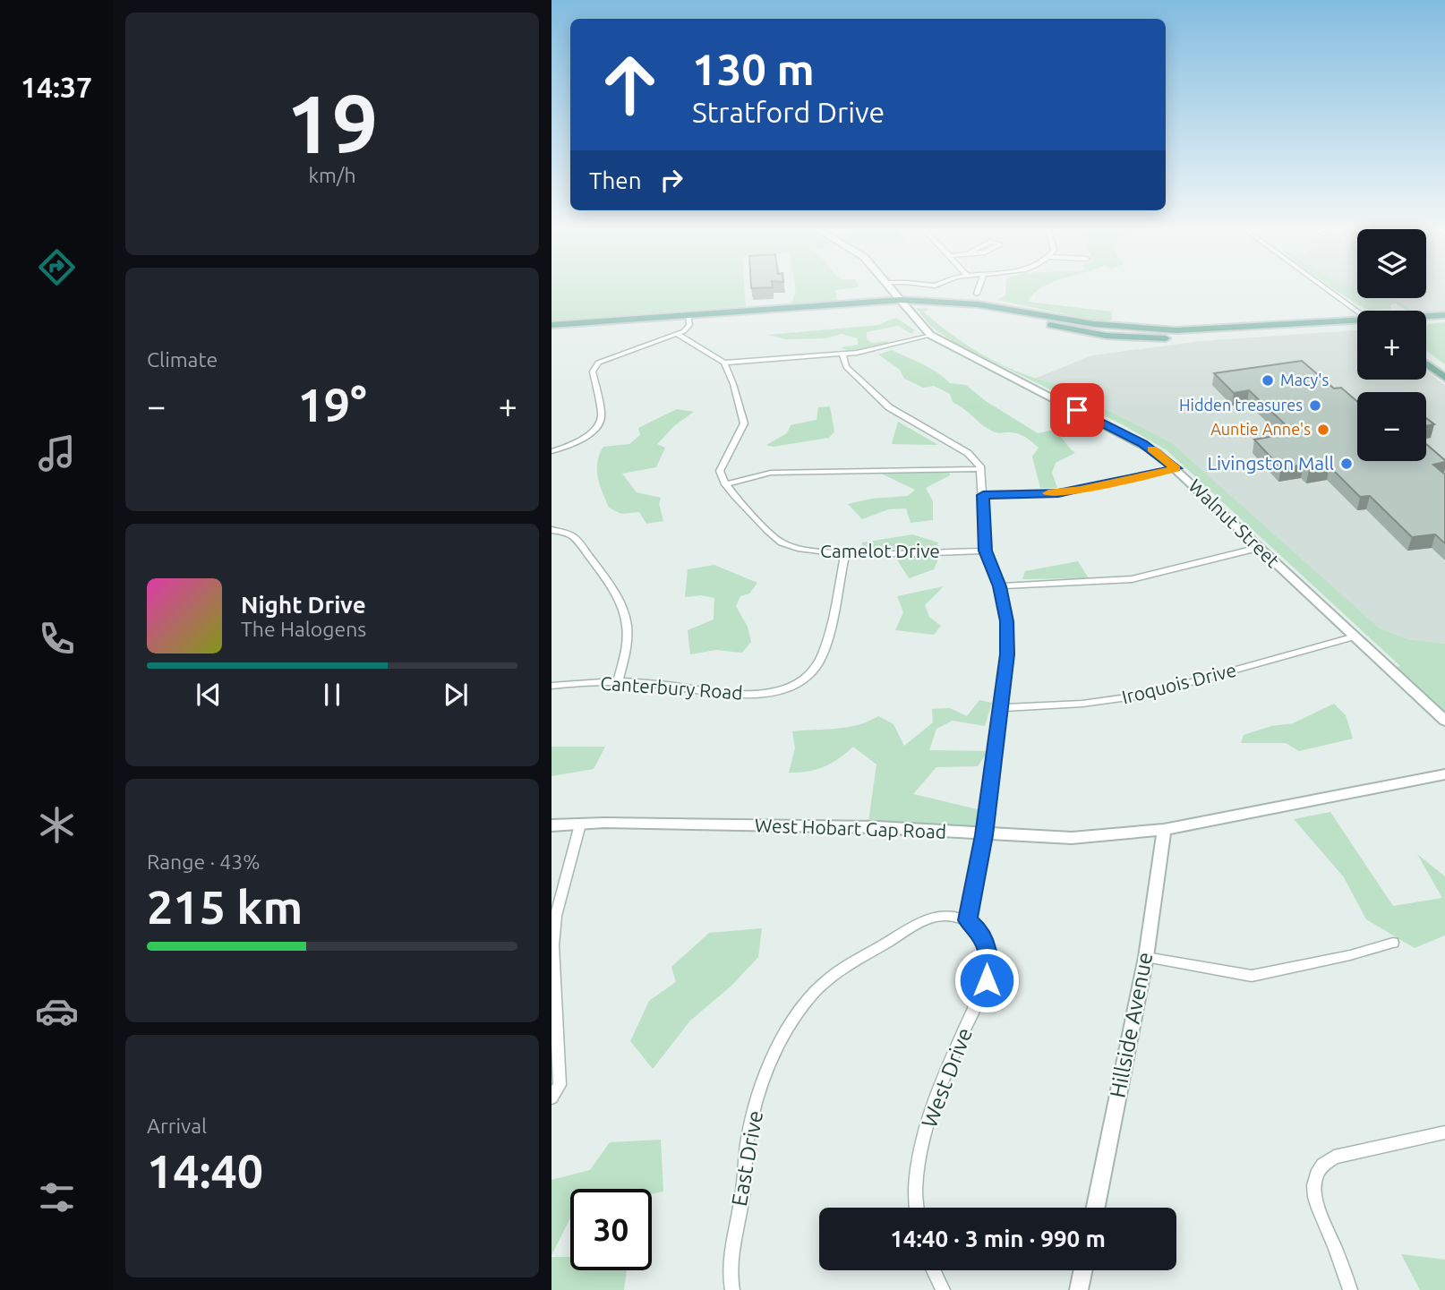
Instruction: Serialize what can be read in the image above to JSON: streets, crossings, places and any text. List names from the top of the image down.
{
  "streets": {
    "street": [
      "Walnut Street",
      "Camelot Drive",
      "Iroquois Drive",
      "Canterbury Road",
      "West Hobart Gap Road",
      "Hillside Avenue",
      "West Drive",
      "East Drive"
    ]
  },
  "crossings": [
    ["Walnut Street", "Iroquois Drive"],
    ["Camelot Drive", "Canterbury Road"],
    ["West Hobart Gap Road", "Hillside Avenue"],
    ["West Drive", "East Drive"]
  ],
  "places": [
    "Macy's",
    "Hidden treasures",
    "Auntie Anne's",
    "Livingston Mall"
  ],
  "page": {
    "tabs": "14:37",
    "tile": [
      ["19", "km/h"],
      "Climate",
      ["Range · 43%", "215 km"],
      ["Arrival", "14:40"]
    ],
    "turn": ["130 m", "Stratford Drive"],
    "then": "Then",
    "map_buttons": ["+", "−"],
    "heat": ["−", "19°", "+"],
    "song": ["Night Drive", "The Halogens"],
    "limit": "30",
    "trip": "14:40 · 3 min · 990 m"
  }
}
